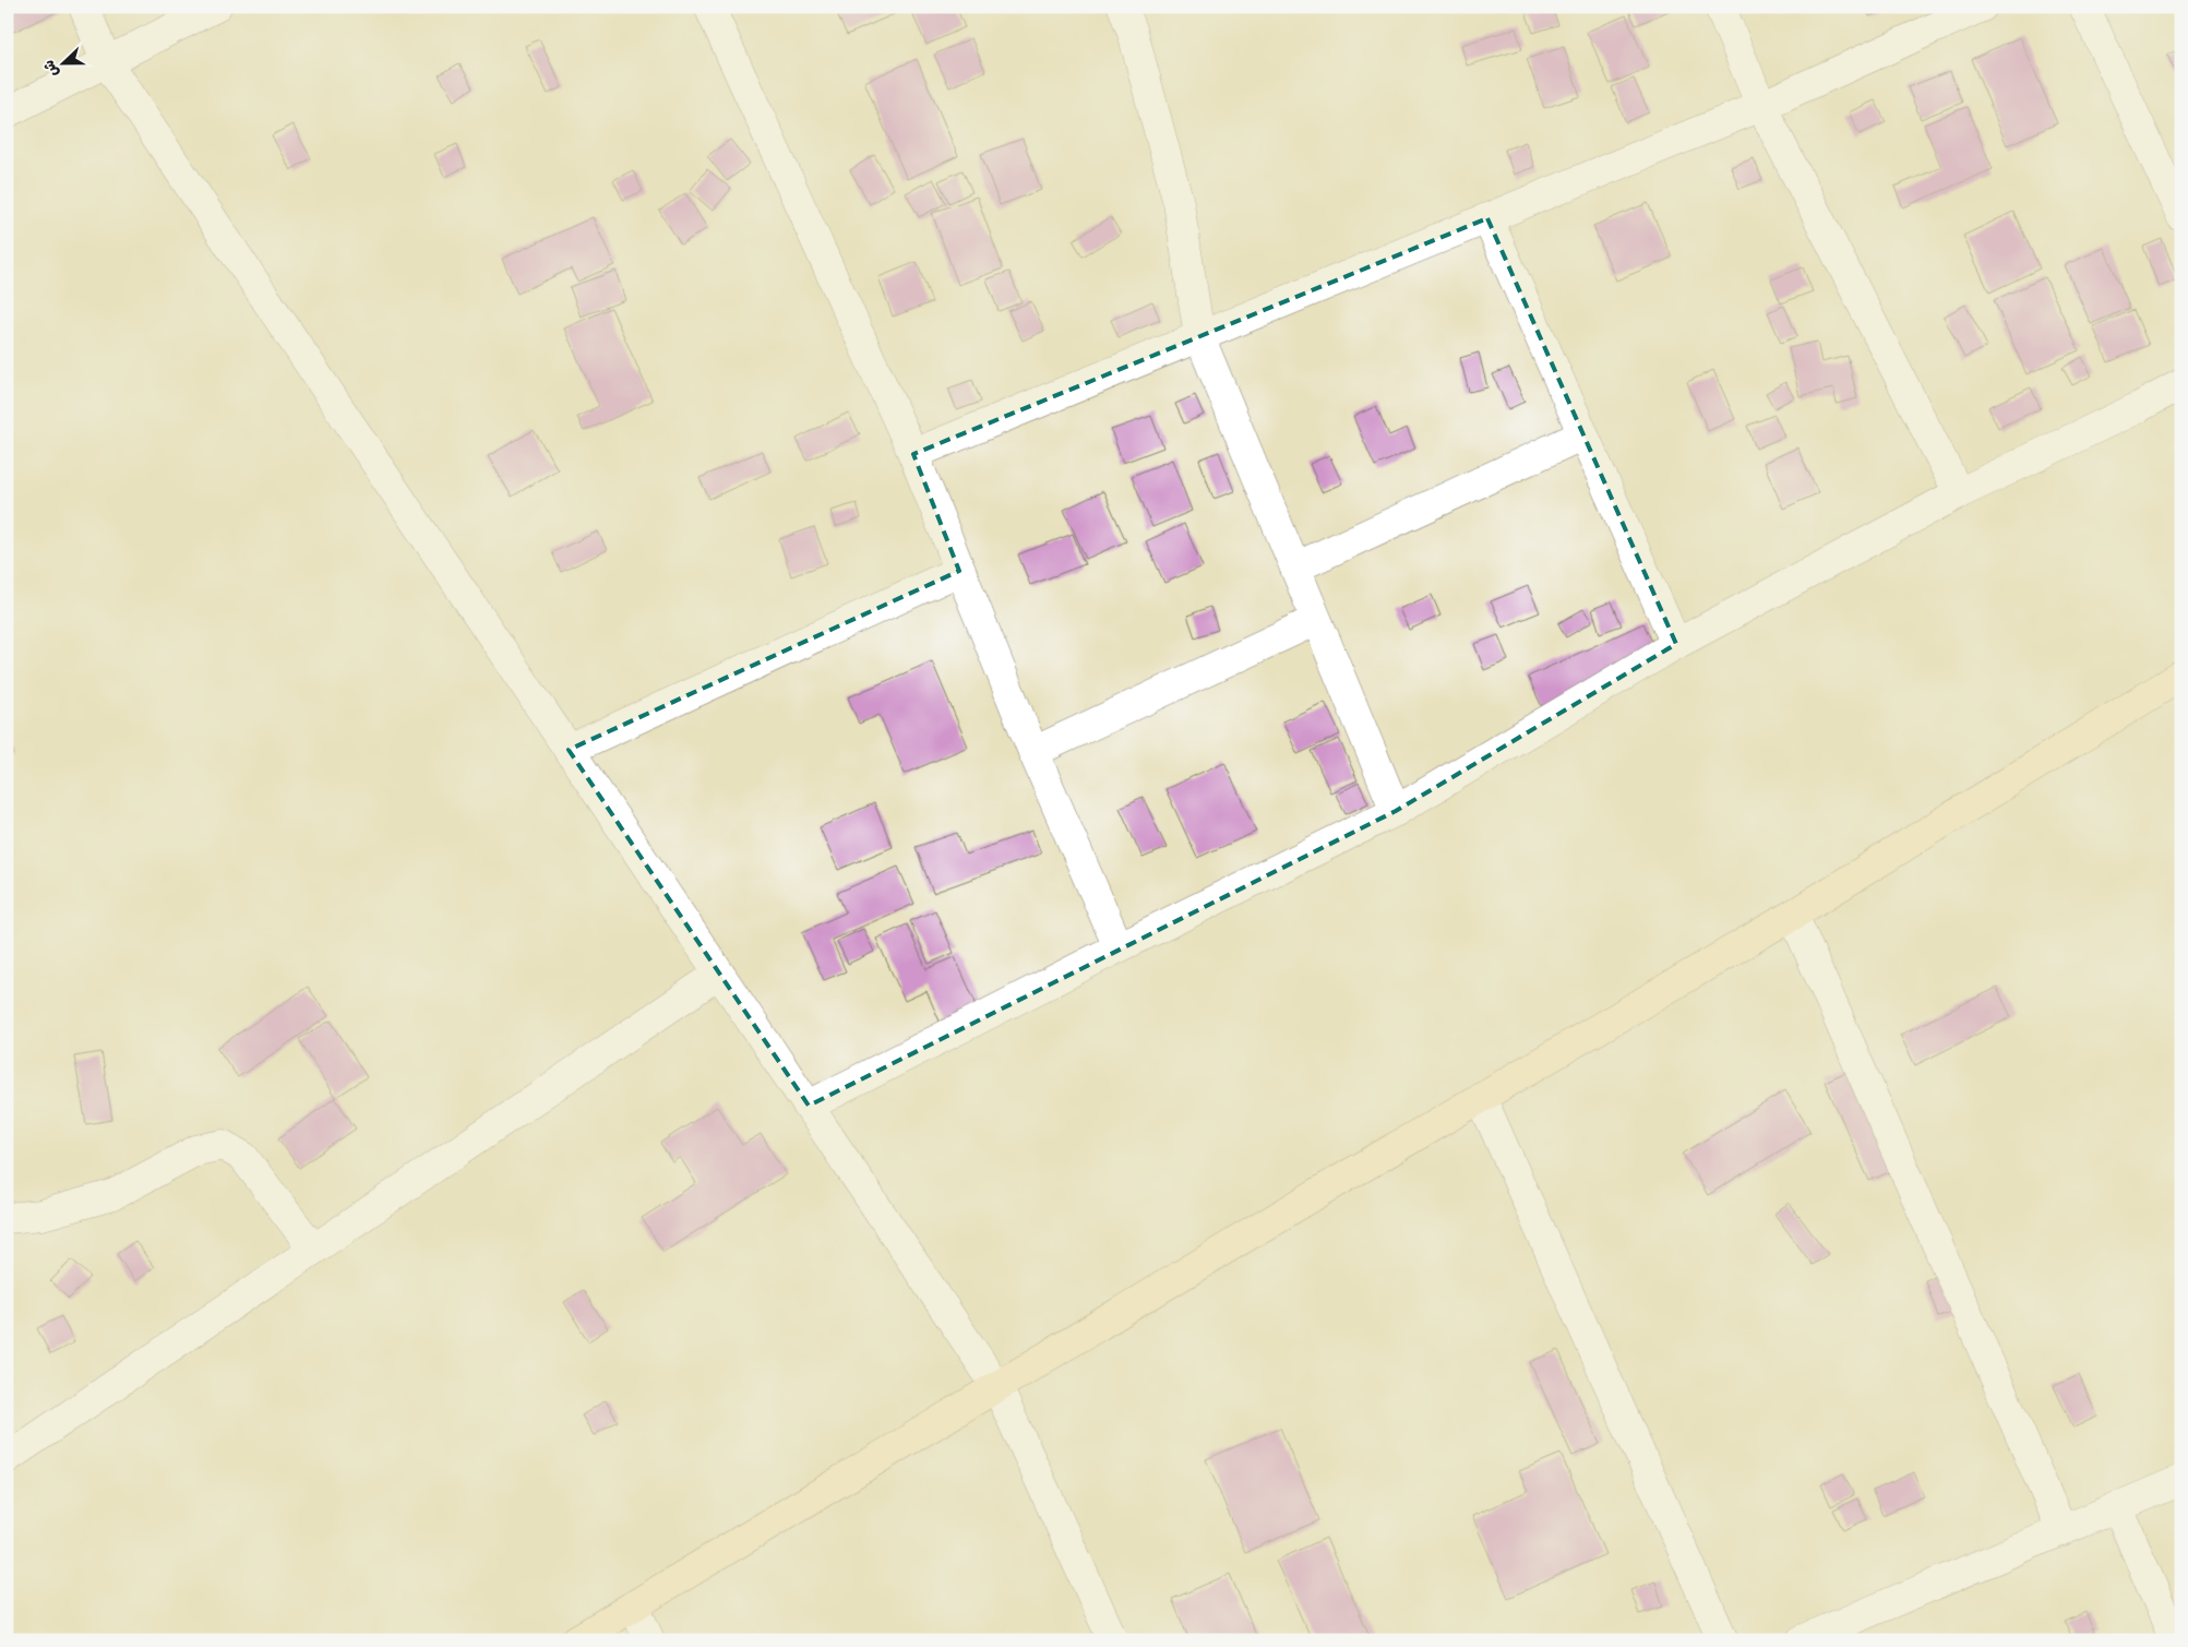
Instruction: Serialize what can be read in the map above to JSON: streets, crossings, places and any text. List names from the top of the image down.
{
  "north": "left"
}
